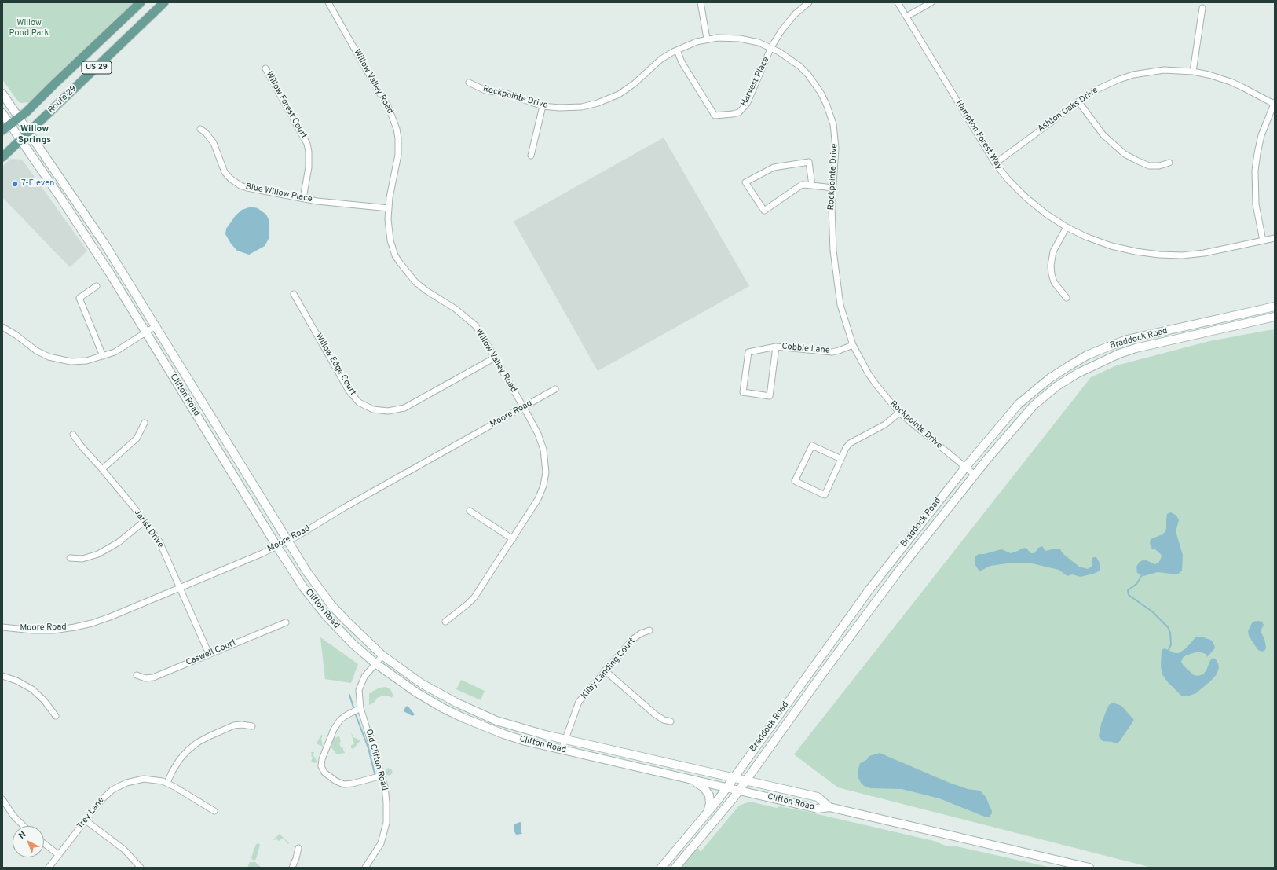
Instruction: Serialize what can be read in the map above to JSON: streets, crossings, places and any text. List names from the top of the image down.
{
  "streets": {
    "main road": [
      "US 29",
      "Route 29",
      "Braddock Road",
      "Clifton Road"
    ],
    "street": [
      "Willow Valley Road",
      "Harvest Place",
      "Rockpointe Drive",
      "Willow Forest Court",
      "Ashton Oaks Drive",
      "Hampton Forest Way",
      "Blue Willow Place",
      "Cobble Lane",
      "Willow Edge Court",
      "Moore Road",
      "Jarist Drive",
      "Caswell Court",
      "Kilby Landing Court",
      "Old Clifton Road",
      "Trey Lane"
    ]
  },
  "crossings": [
    ["Willow Valley Road", "Blue Willow Place"],
    ["Willow Valley Road", "Willow Edge Court"],
    ["Willow Valley Road", "Moore Road"],
    ["Harvest Place", "Rockpointe Drive"],
    ["Rockpointe Drive", "Braddock Road"],
    ["Rockpointe Drive", "Cobble Lane"],
    ["Route 29", "Clifton Road"],
    ["Willow Forest Court", "Blue Willow Place"],
    ["Ashton Oaks Drive", "Hampton Forest Way"],
    ["Braddock Road", "Clifton Road"],
    ["Clifton Road", "Moore Road"],
    ["Clifton Road", "Kilby Landing Court"],
    ["Clifton Road", "Old Clifton Road"],
    ["Moore Road", "Jarist Drive"],
    ["Jarist Drive", "Caswell Court"]
  ],
  "districts": ["Willow Springs"],
  "parks": ["Willow Pond Park"],
  "places": ["7-Eleven"],
  "north": "top left"
}
